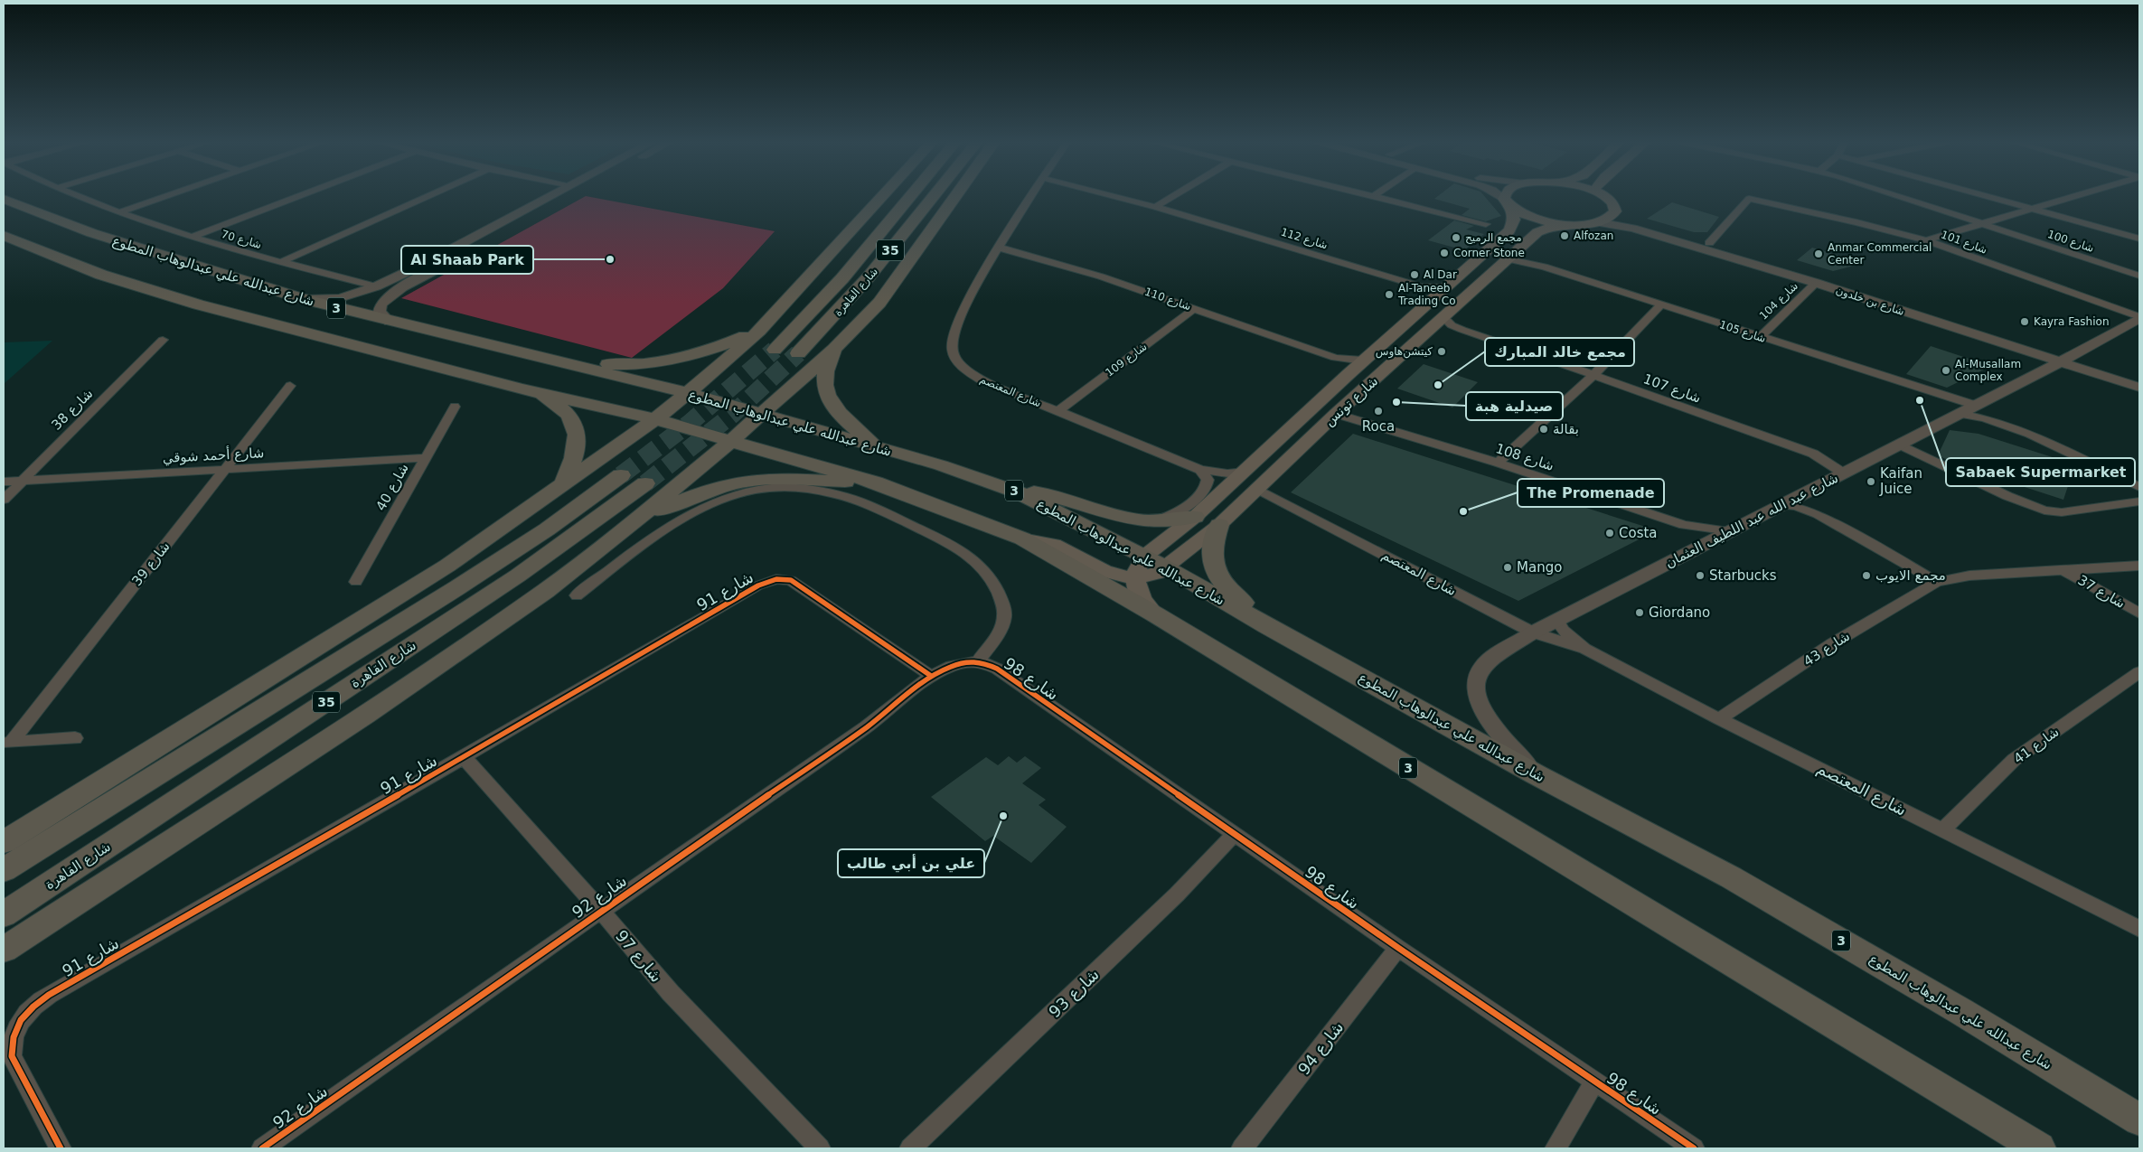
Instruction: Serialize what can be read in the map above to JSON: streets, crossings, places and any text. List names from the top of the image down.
{
  "streets": {
    "main road": [
      "35",
      "شارع عبدالله علي عبدالوهاب المطوع",
      "شارع القاهرة",
      "3",
      "شارع تونس"
    ],
    "street": [
      "شارع 112",
      "شارع 70",
      "شارع 100",
      "شارع 101",
      "شارع 110",
      "شارع 104",
      "شارع بن خلدون",
      "شارع 105",
      "شارع 109",
      "شارع 107",
      "شارع المعتصم",
      "شارع 38",
      "شارع أحمد شوقي",
      "شارع 108",
      "شارع 40",
      "شارع عبد الله عبد اللطيف العثمان",
      "شارع 39",
      "شارع 91",
      "شارع 37",
      "شارع 43",
      "شارع 98",
      "شارع 41",
      "شارع 92",
      "شارع 97",
      "شارع 93",
      "شارع 94"
    ]
  },
  "crossings": [
    ["شارع 112", "شارع تونس"],
    ["شارع 101", "شارع بن خلدون"],
    ["شارع 101", "شارع عبد الله عبد اللطيف العثمان"],
    ["شارع عبدالله علي عبدالوهاب المطوع", "شارع تونس"],
    ["شارع عبدالله علي عبدالوهاب المطوع", "شارع عبد الله عبد اللطيف العثمان"],
    ["شارع 110", "شارع 109"],
    ["شارع 110", "شارع المعتصم"],
    ["شارع 110", "شارع تونس"],
    ["شارع 104", "شارع بن خلدون"],
    ["شارع 104", "شارع 105"],
    ["شارع بن خلدون", "شارع عبد الله عبد اللطيف العثمان"],
    ["3", "شارع تونس"],
    ["شارع 105", "شارع تونس"],
    ["شارع 105", "شارع عبد الله عبد اللطيف العثمان"],
    ["شارع 109", "شارع المعتصم"],
    ["شارع 107", "شارع تونس"],
    ["شارع 107", "شارع عبد الله عبد اللطيف العثمان"],
    ["شارع المعتصم", "شارع تونس"],
    ["شارع المعتصم", "شارع عبد الله عبد اللطيف العثمان"],
    ["شارع المعتصم", "شارع 43"],
    ["شارع المعتصم", "شارع 41"],
    ["شارع تونس", "شارع 108"],
    ["شارع 38", "شارع أحمد شوقي"],
    ["شارع أحمد شوقي", "شارع 40"],
    ["شارع أحمد شوقي", "شارع 39"],
    ["شارع 108", "شارع عبد الله عبد اللطيف العثمان"],
    ["شارع 91", "شارع 92"],
    ["شارع 91", "شارع 97"],
    ["شارع 37", "شارع 43"],
    ["شارع 98", "شارع 92"],
    ["شارع 98", "شارع 93"],
    ["شارع 98", "شارع 94"],
    ["شارع 92", "شارع 97"]
  ],
  "places": [
    "Alfozan",
    "مجمع الرميح",
    "Corner Stone",
    "Anmar Commercial Center",
    "Al Shaab Park",
    "Al Dar",
    "Al-Taneeb Trading Co",
    "Kayra Fashion",
    "كيتشن‌هاوس",
    "Al-Musallam Complex",
    "مجمع خالد المبارك",
    "Sabaek Supermarket",
    "صيدلية هبة",
    "Roca",
    "بقالة",
    "Kaifan Juice",
    "The Promenade",
    "Costa",
    "Mango",
    "Starbucks",
    "مجمع الايوب",
    "Giordano",
    "علي بن أبي طالب"
  ]
}
